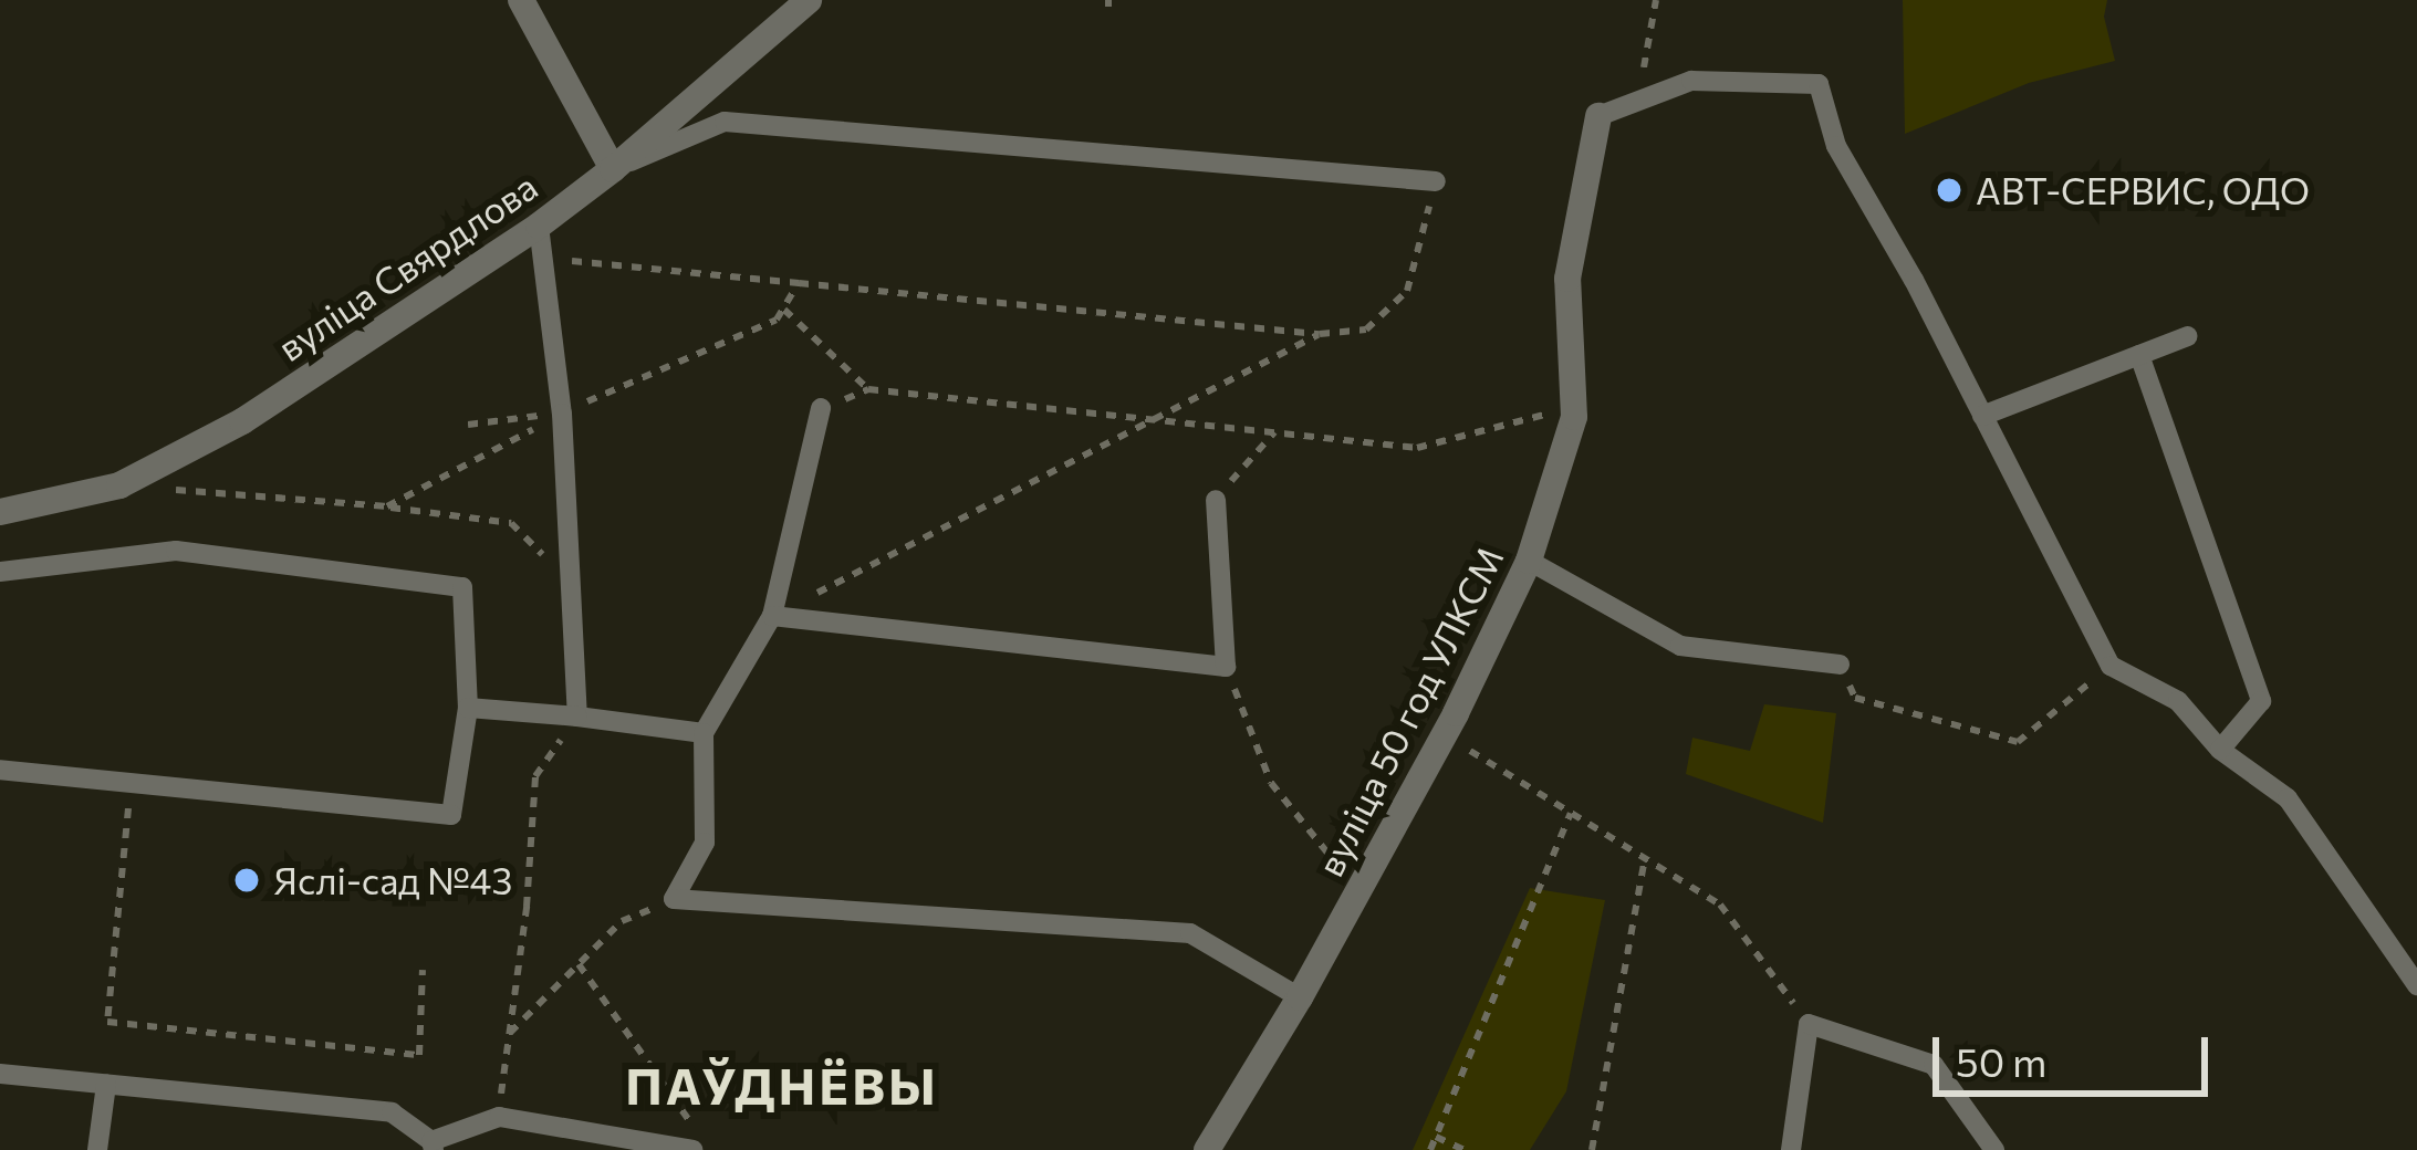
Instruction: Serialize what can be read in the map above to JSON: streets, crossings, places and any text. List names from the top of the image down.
{
  "streets": {
    "street": ["вуліца Свярдлова", "вуліца 50 год УЛКСМ"]
  },
  "districts": ["ПАЎДНЁВЫ"],
  "places": ["АВТ-СЕРВИС, ОДО", "Яслі-сад №43"],
  "scale_bar": "50 m"
}
